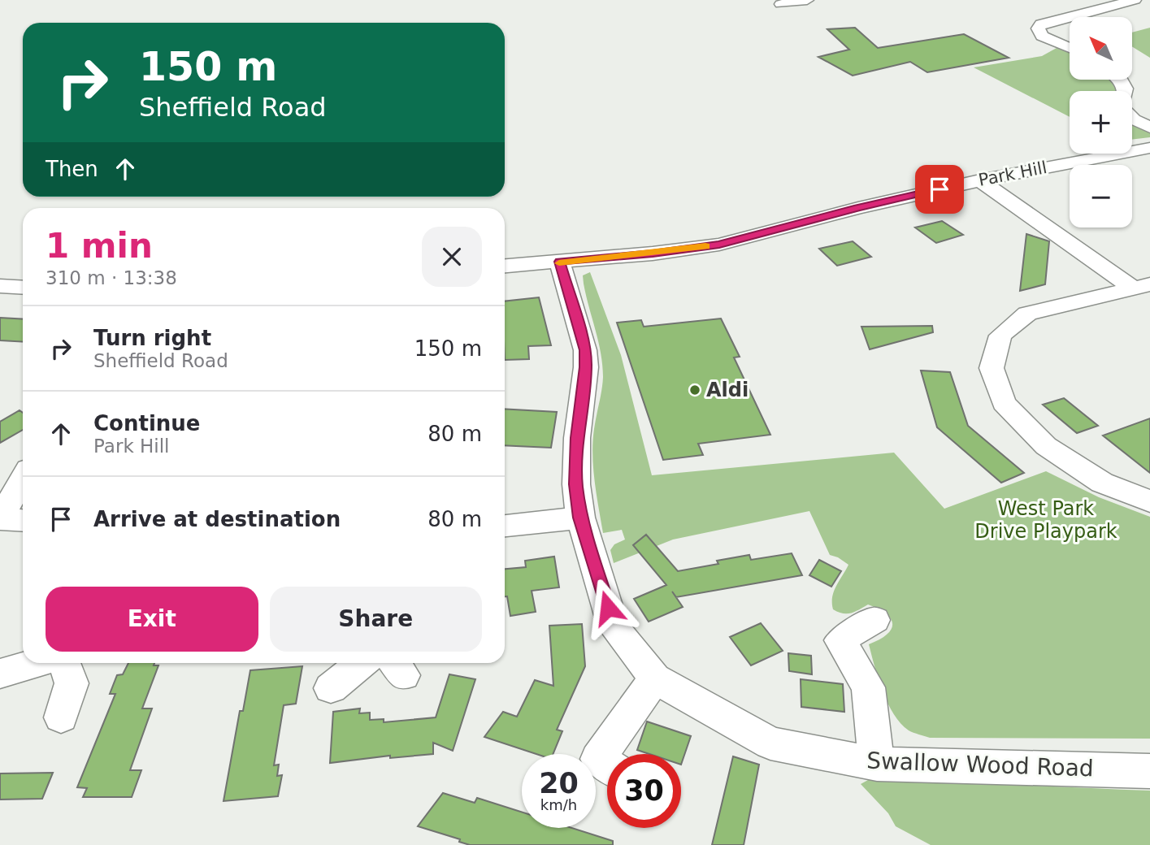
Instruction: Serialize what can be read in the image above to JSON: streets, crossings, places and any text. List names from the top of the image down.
{
  "streets": {
    "street": ["Park Hill", "Swallow Wood Road"]
  },
  "crossings": [
    ["Park Hill", "Swallow Wood Road"]
  ],
  "parks": ["West Park Drive Playpark"],
  "places": ["Aldi"],
  "north": "top left",
  "page": {
    "map_buttons": ["+", "−"],
    "turn": ["150 m", "Sheffield Road"],
    "then": "Then",
    "heading": ["1 min", "310 m · 13:38"],
    "list": [
      {
        "name": "Turn right",
        "note": "Sheffield Road",
        "value": "150 m"
      },
      {
        "name": "Continue",
        "note": "Park Hill",
        "value": "80 m"
      },
      {
        "name": "Arrive at destination",
        "value": "80 m"
      }
    ],
    "buttons": ["Exit", "Share"],
    "speed": "20 km/h",
    "limit": "30"
  }
}
